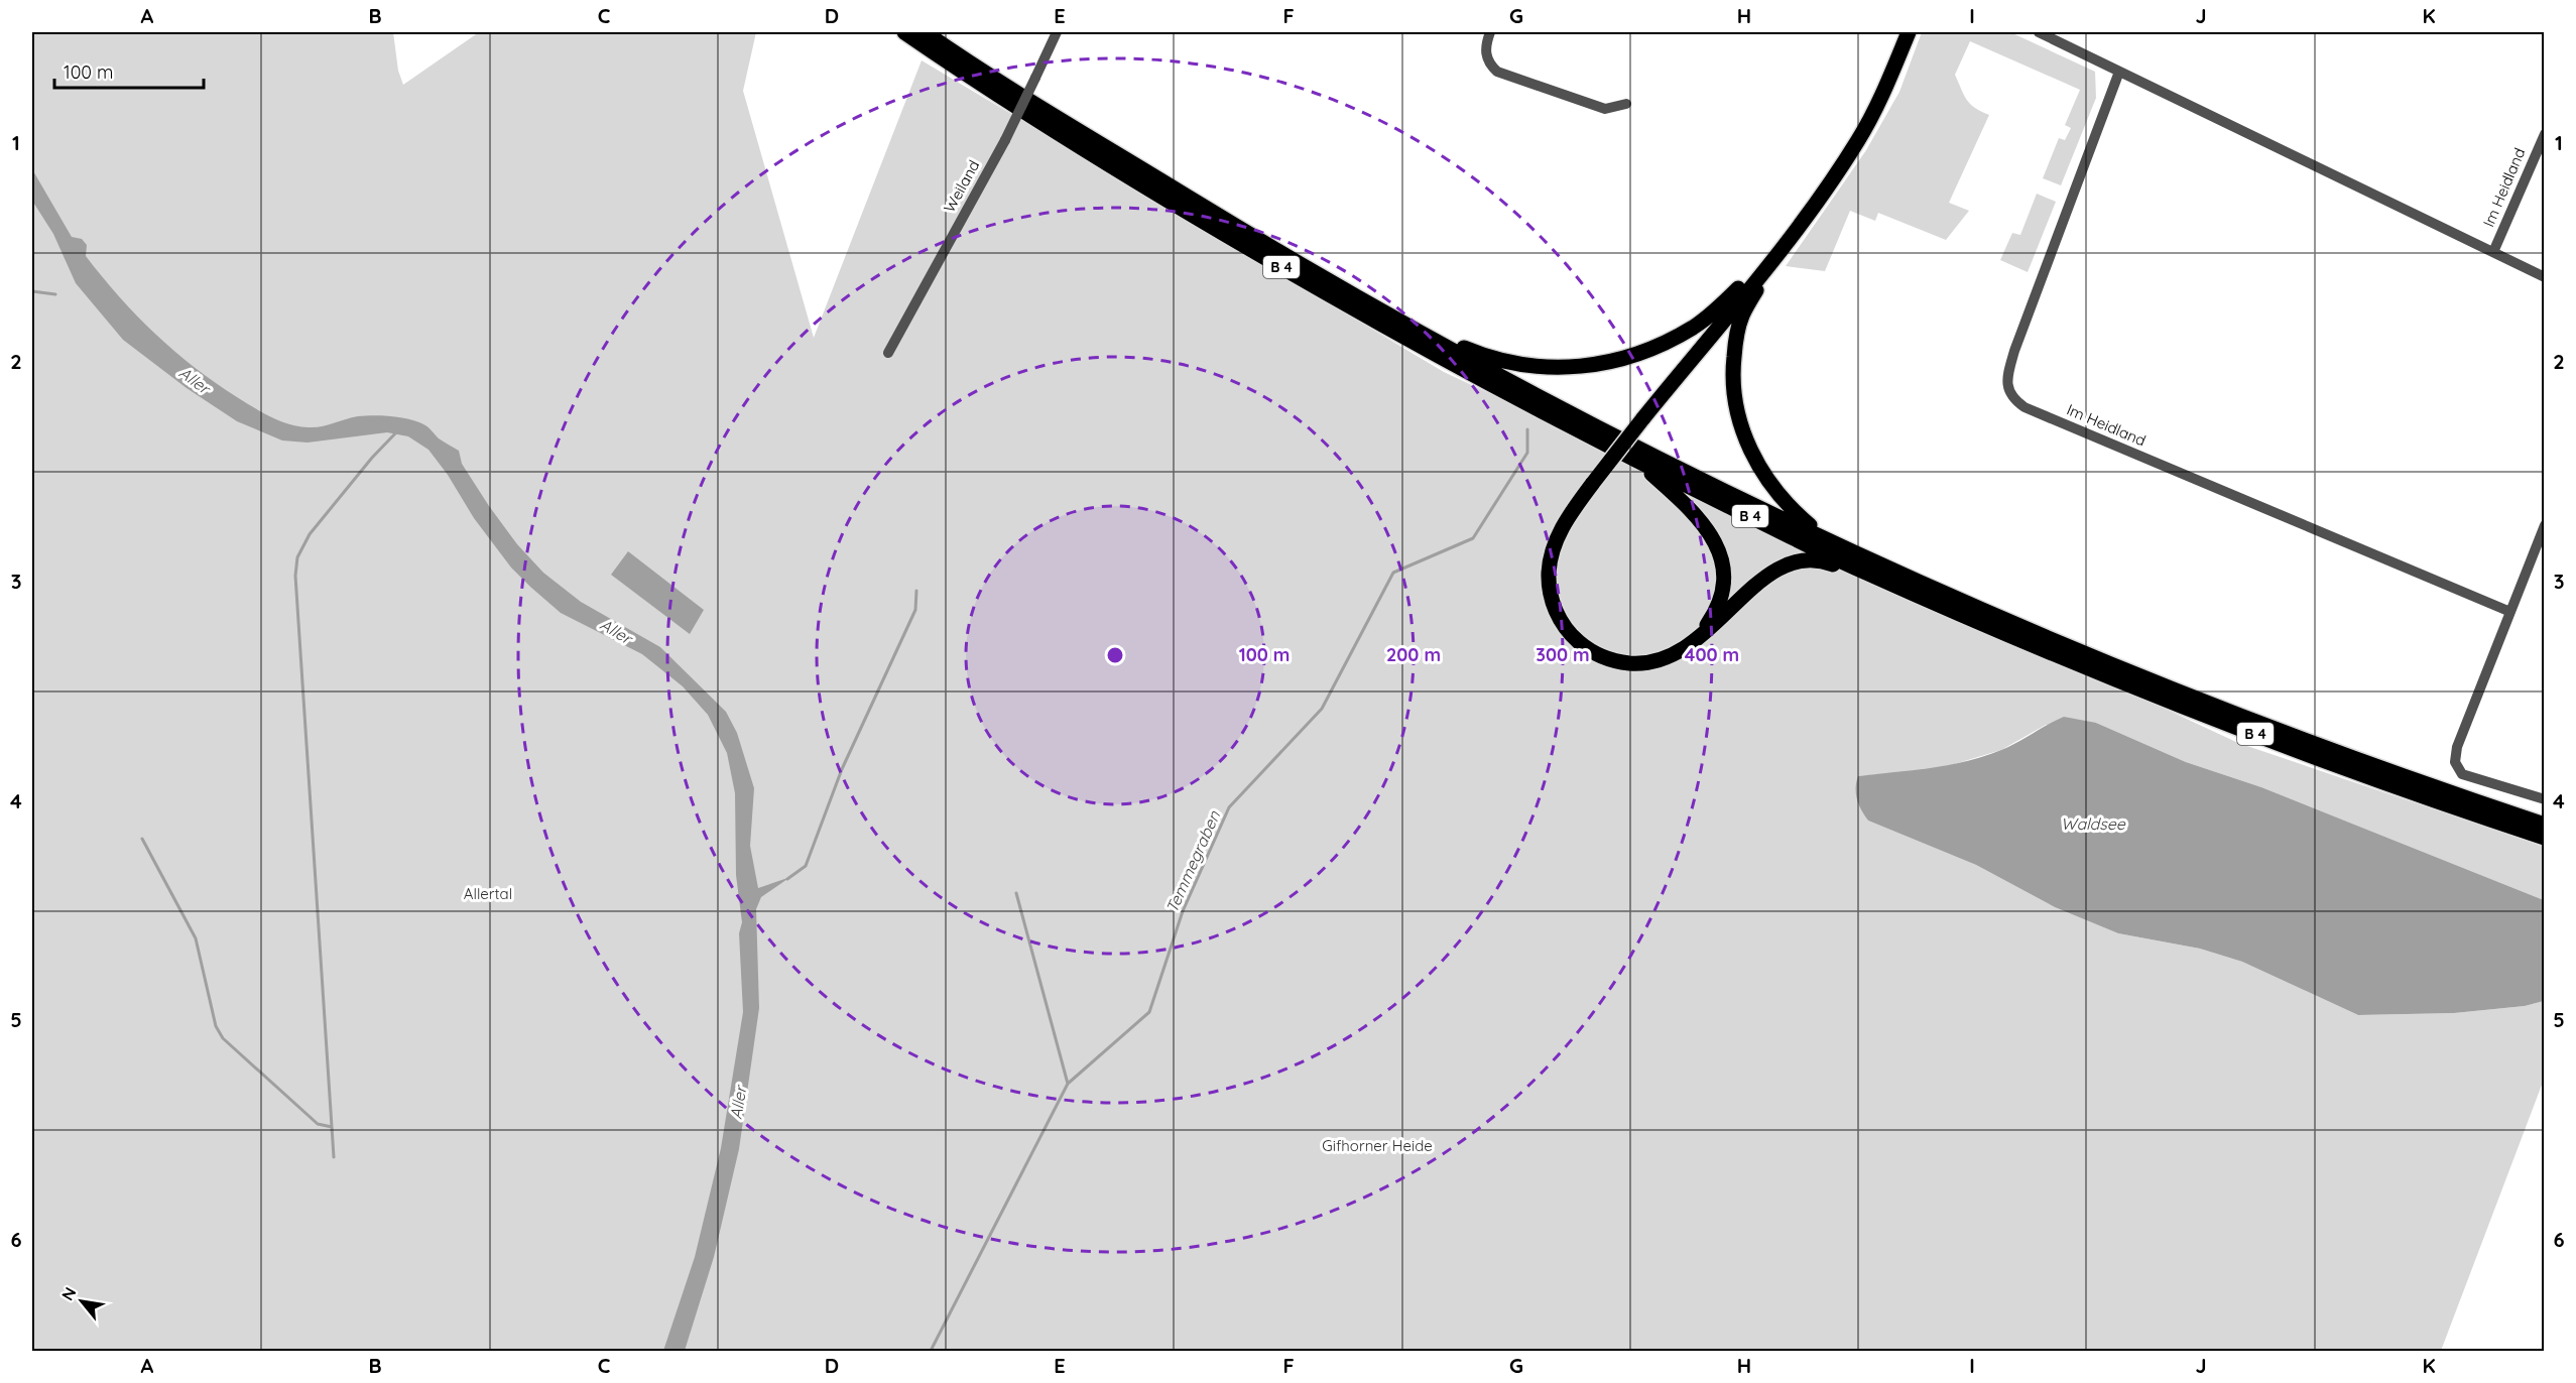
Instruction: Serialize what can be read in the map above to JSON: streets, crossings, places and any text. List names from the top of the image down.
{
  "streets": {
    "highway": ["B 4"],
    "street": ["Weiland", "Im Heidland"]
  },
  "water": ["Aller", "Waldsee", "Temmegraben"],
  "parks": ["Allertal", "Gifhorner Heide"],
  "scale_bar": "100 m",
  "north": "top left",
  "grid": {
    "columns": [
      "A",
      "B",
      "C",
      "D",
      "E",
      "F",
      "G",
      "H",
      "I",
      "J",
      "K"
    ],
    "rows": [
      "1",
      "2",
      "3",
      "4",
      "5",
      "6"
    ]
  },
  "rings": [
    "100 m",
    "200 m",
    "300 m",
    "400 m"
  ]
}
